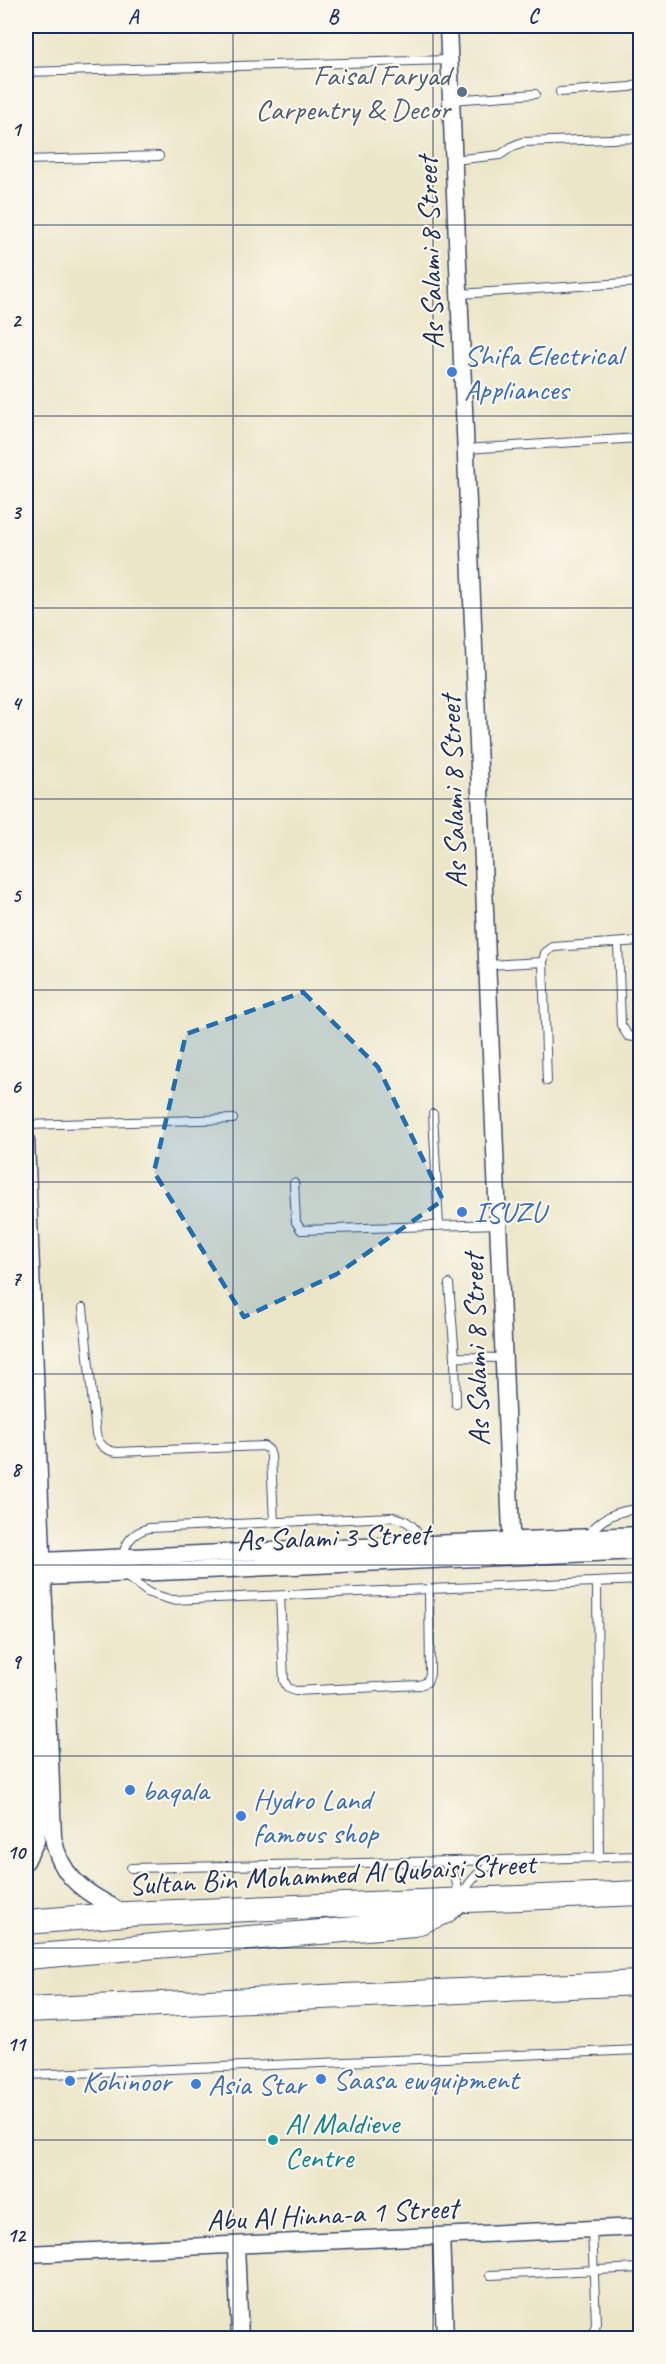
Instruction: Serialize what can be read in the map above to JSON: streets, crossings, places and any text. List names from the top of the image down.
{
  "streets": {
    "main road": ["Sultan Bin Mohammed Al Qubaisi Street"],
    "street": ["As Salami 8 Street", "As Salami 3 Street", "Abu Al Hinna-a 1 Street"]
  },
  "crossings": [
    ["As Salami 8 Street", "As Salami 3 Street"]
  ],
  "places": [
    "Faisal Faryad Carpentry & Decor",
    "Shifa Electrical Appliances",
    "ISUZU",
    "baqala",
    "Hydro Land famous shop",
    "Saasa ewquipment",
    "Kohinoor",
    "Asia Star",
    "Al Maldieve Centre"
  ],
  "grid": {
    "columns": ["A", "B", "C"],
    "rows": [
      "1",
      "2",
      "3",
      "4",
      "5",
      "6",
      "7",
      "8",
      "9",
      "10",
      "11",
      "12"
    ]
  }
}
